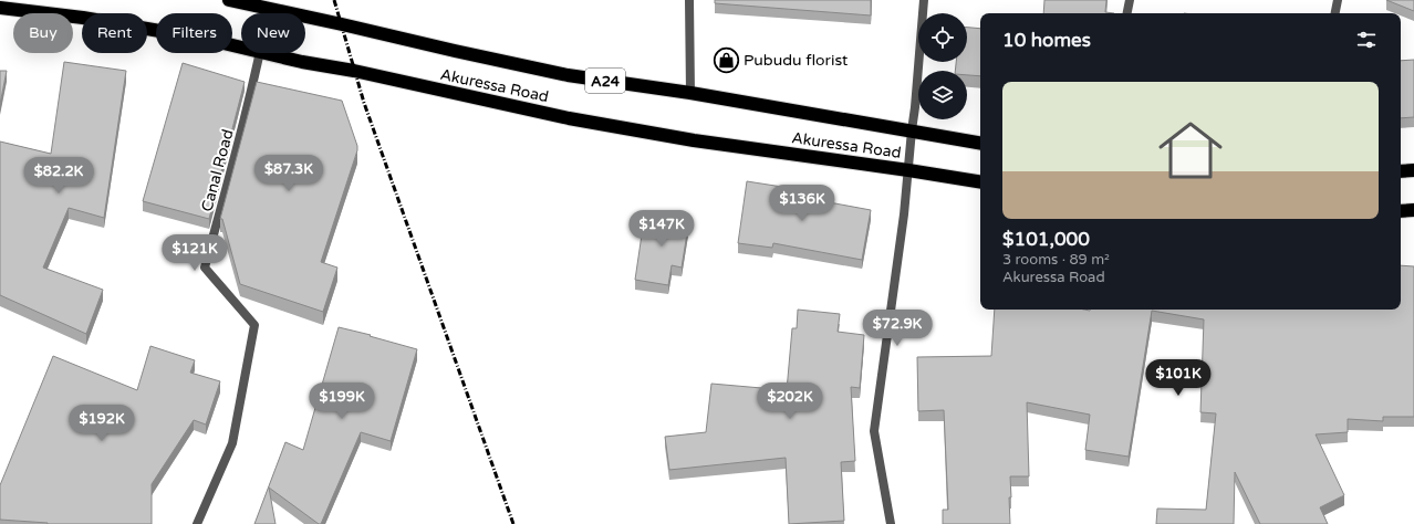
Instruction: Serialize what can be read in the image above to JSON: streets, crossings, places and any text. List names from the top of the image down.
{
  "streets": {
    "highway": ["A24", "Akuressa Road"],
    "street": ["Canal Road"]
  },
  "crossings": [
    ["Akuressa Road", "Canal Road"]
  ],
  "places": {
    "shop": ["Pubudu florist"]
  },
  "page": {
    "chip": [
      "Buy",
      "Rent",
      "Filters",
      "New"
    ],
    "heading": "10 homes",
    "list": [
      {
        "name": "$101,000",
        "note": "3 rooms · 89 m² · Akuressa Road"
      }
    ],
    "price": [
      "$87.3K",
      "$82.2K",
      "$136K",
      "$147K",
      "$121K",
      "$72.9K",
      "$101K",
      "$199K",
      "$202K",
      "$192K"
    ]
  }
}
